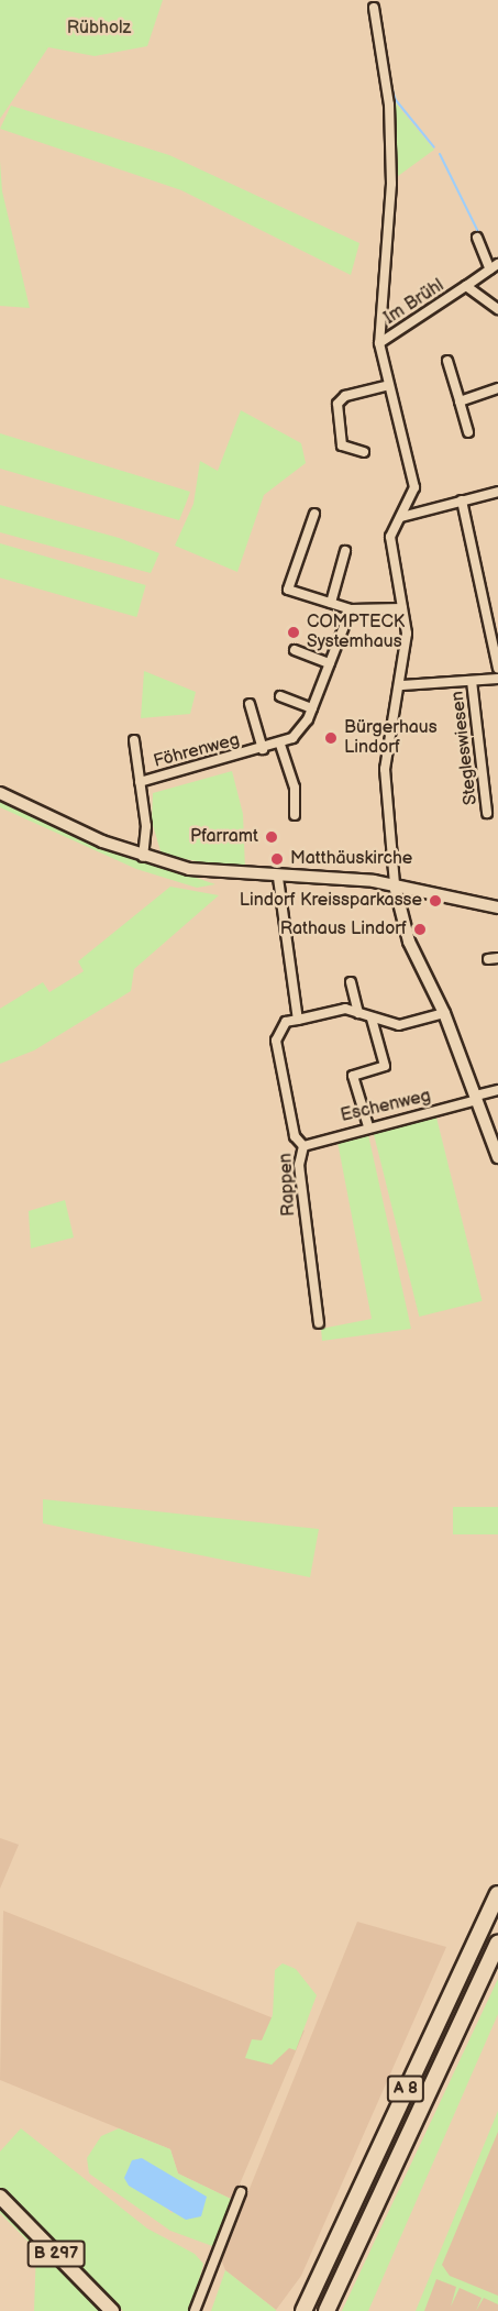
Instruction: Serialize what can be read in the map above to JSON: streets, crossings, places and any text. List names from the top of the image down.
{
  "streets": {
    "highway": ["A 8"],
    "main road": ["B 297"],
    "street": [
      "Im Brühl",
      "Stegleswiesen",
      "Föhrenweg",
      "Eschenweg",
      "Rappen"
    ]
  },
  "crossings": [
    ["Eschenweg", "Rappen"]
  ],
  "parks": ["Rübholz"],
  "places": [
    "COMPTECK Systemhaus",
    "Bürgerhaus Lindorf",
    "Pfarramt",
    "Matthäuskirche",
    "Lindorf Kreissparkasse",
    "Rathaus Lindorf"
  ]
}
